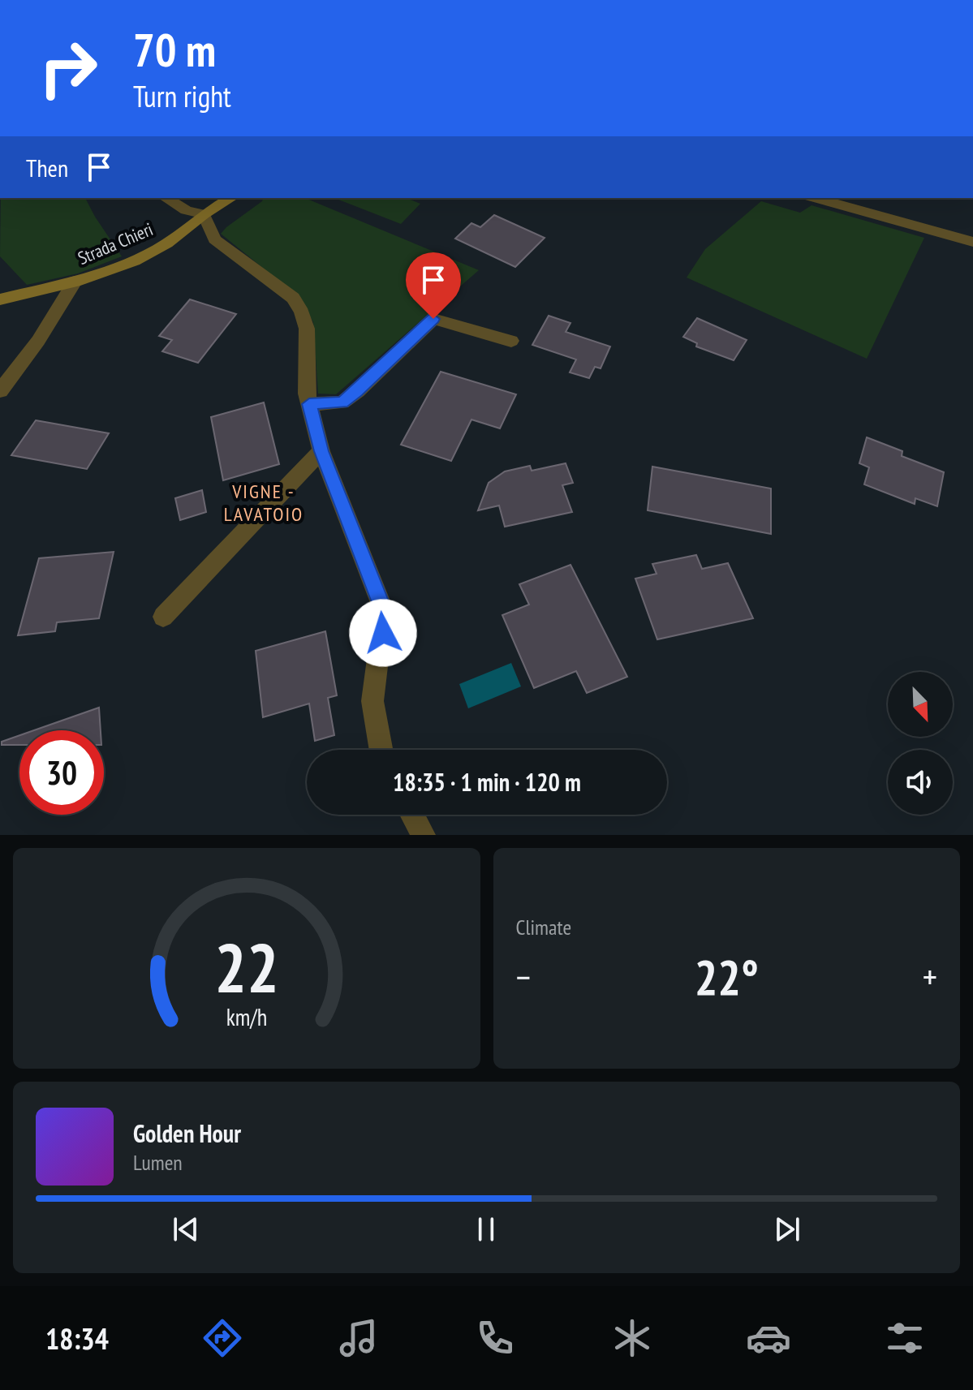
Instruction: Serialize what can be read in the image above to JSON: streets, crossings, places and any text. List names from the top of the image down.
{
  "streets": {
    "main road": ["Strada Chieri"]
  },
  "districts": ["VIGNE - LAVATOIO"],
  "north": "bottom right",
  "page": {
    "turn": ["70 m", "Turn right"],
    "then": "Then",
    "limit": "30",
    "trip": "18:35 · 1 min · 120 m",
    "tile": "Climate",
    "heat": ["−", "22°", "+"],
    "song": ["Golden Hour", "Lumen"],
    "tabs": "18:34",
    "gauge": ["22", "km/h"]
  }
}
